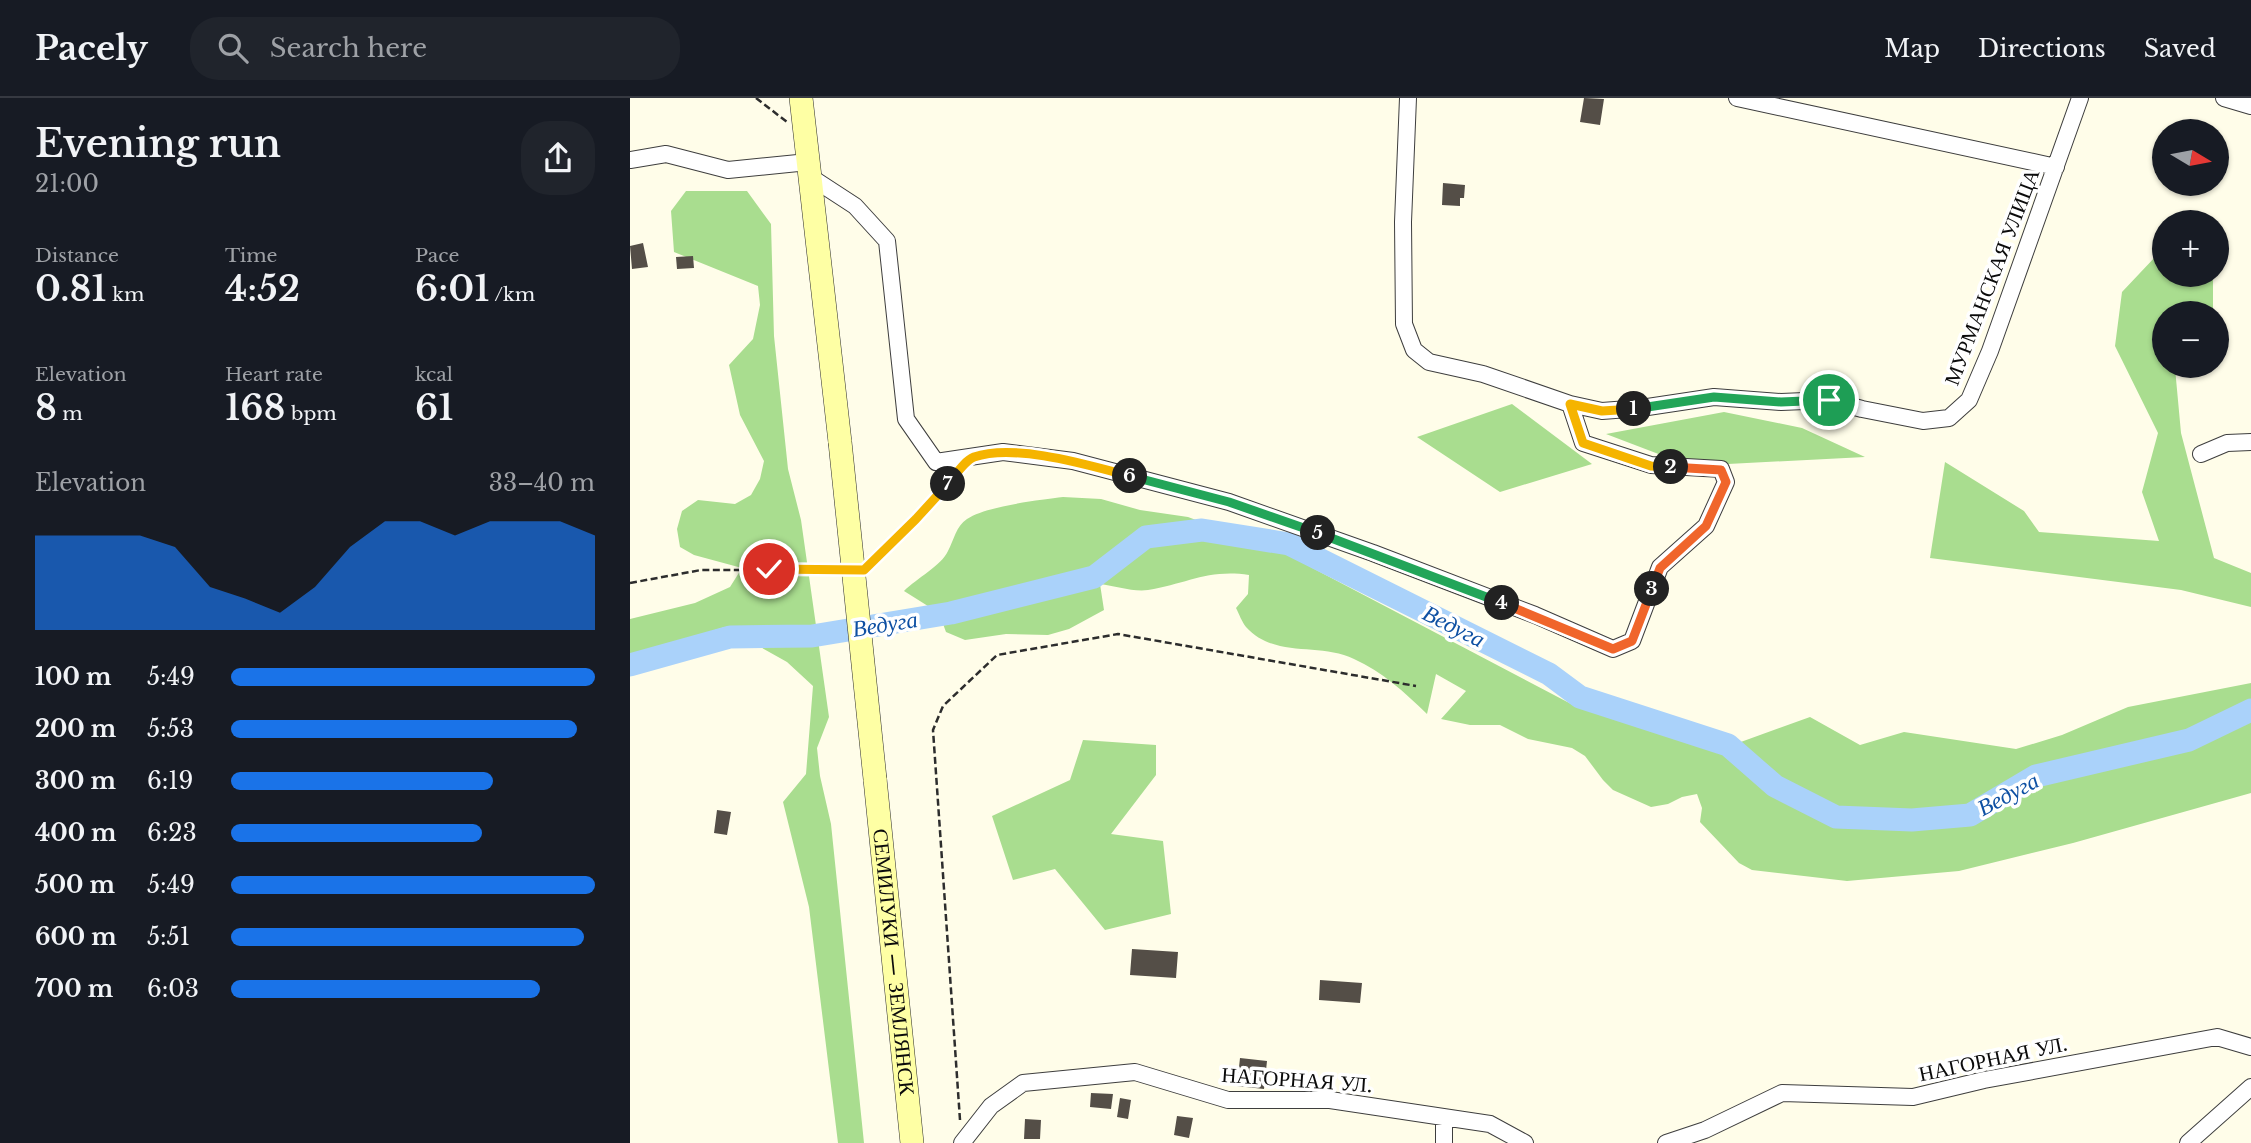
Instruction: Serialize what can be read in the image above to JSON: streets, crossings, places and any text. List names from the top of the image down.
{
  "streets": {
    "main road": ["СЕМИЛУКИ — ЗЕМЛЯНСК"],
    "street": ["МУРМАНСКАЯ УЛИЦА", "НАГОРНАЯ УЛ."]
  },
  "water": ["Ведуга"],
  "north": "right",
  "page": {
    "header": "Pacely",
    "search": "Search here",
    "nav": ["Map", "Directions", "Saved"],
    "heading": ["Evening run", "21:00"],
    "map_buttons": ["+", "−"],
    "stats": [
      ["Distance", "0.81 km"],
      ["Time", "4:52"],
      ["Pace", "6:01 /km"],
      ["Elevation", "8 m"],
      ["Heart rate", "168 bpm"],
      ["kcal", "61"]
    ],
    "pins": [
      "1",
      "2",
      "6",
      "7",
      "5",
      "3",
      "4"
    ],
    "chart": ["Elevation", "33–40 m"],
    "list": [
      {
        "name": "100 m",
        "note": "5:49"
      },
      {
        "name": "200 m",
        "note": "5:53"
      },
      {
        "name": "300 m",
        "note": "6:19"
      },
      {
        "name": "400 m",
        "note": "6:23"
      },
      {
        "name": "500 m",
        "note": "5:49"
      },
      {
        "name": "600 m",
        "note": "5:51"
      },
      {
        "name": "700 m",
        "note": "6:03"
      }
    ]
  }
}
